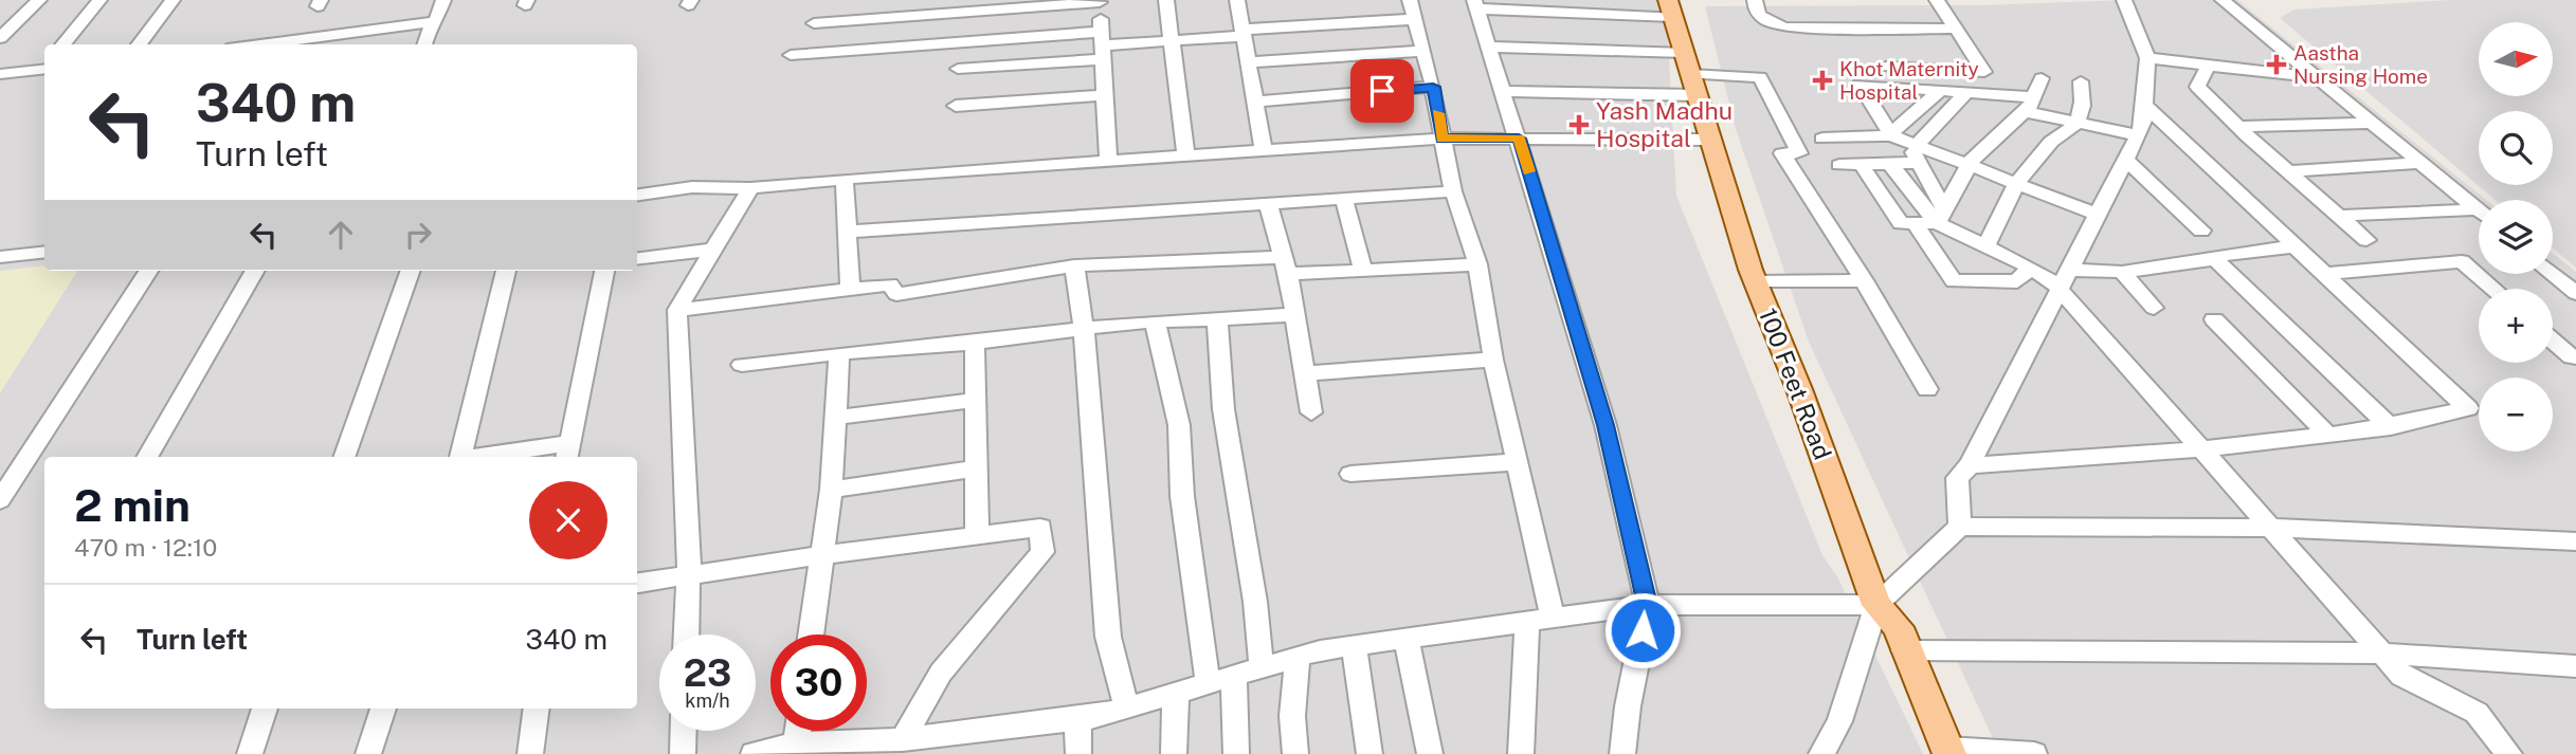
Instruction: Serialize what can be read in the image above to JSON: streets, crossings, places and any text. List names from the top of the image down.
{
  "streets": {
    "main road": ["100 Feet Road"]
  },
  "places": {
    "health": ["Aastha Nursing Home", "Khot Maternity Hospital", "Yash Madhu Hospital"]
  },
  "north": "right",
  "page": {
    "map_buttons": ["+", "−"],
    "turn": ["340 m", "Turn left"],
    "heading": ["2 min", "470 m · 12:10"],
    "list": [
      {
        "name": "Turn left",
        "value": "340 m"
      }
    ],
    "speed": "23 km/h",
    "limit": "30"
  }
}
